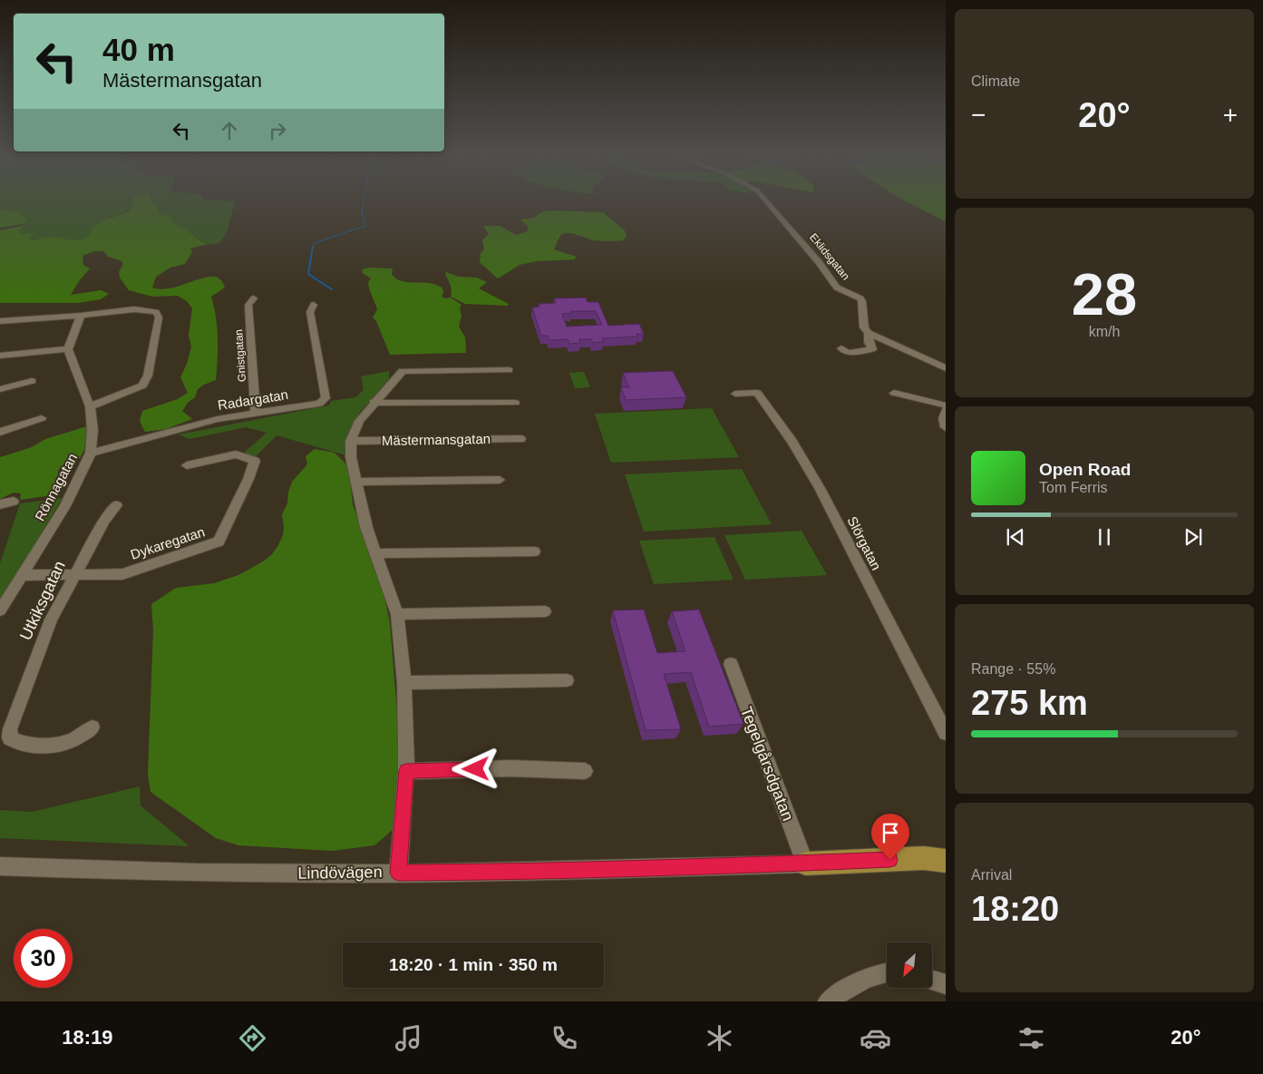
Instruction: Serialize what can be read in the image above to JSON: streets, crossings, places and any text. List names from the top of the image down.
{
  "streets": {
    "main road": ["Lindövägen"],
    "street": [
      "Eklidsgatan",
      "Gnistgatan",
      "Radargatan",
      "Mästermansgatan",
      "Rönnagatan",
      "Dykaregatan",
      "Slörgatan",
      "Utkiksgatan",
      "Tegelgårsdgatan"
    ]
  },
  "crossings": [
    ["Gnistgatan", "Radargatan"],
    ["Radargatan", "Rönnagatan"],
    ["Rönnagatan", "Dykaregatan"],
    ["Dykaregatan", "Utkiksgatan"],
    ["Tegelgårsdgatan", "Lindövägen"]
  ],
  "north": "bottom left",
  "page": {
    "tile": [
      "Climate",
      ["28", "km/h"],
      ["Range · 55%", "275 km"],
      ["Arrival", "18:20"]
    ],
    "turn": ["40 m", "Mästermansgatan"],
    "heat": ["−", "20°", "+"],
    "song": ["Open Road", "Tom Ferris"],
    "limit": "30",
    "trip": "18:20 · 1 min · 350 m",
    "tabs": ["18:19", "20°"]
  }
}
